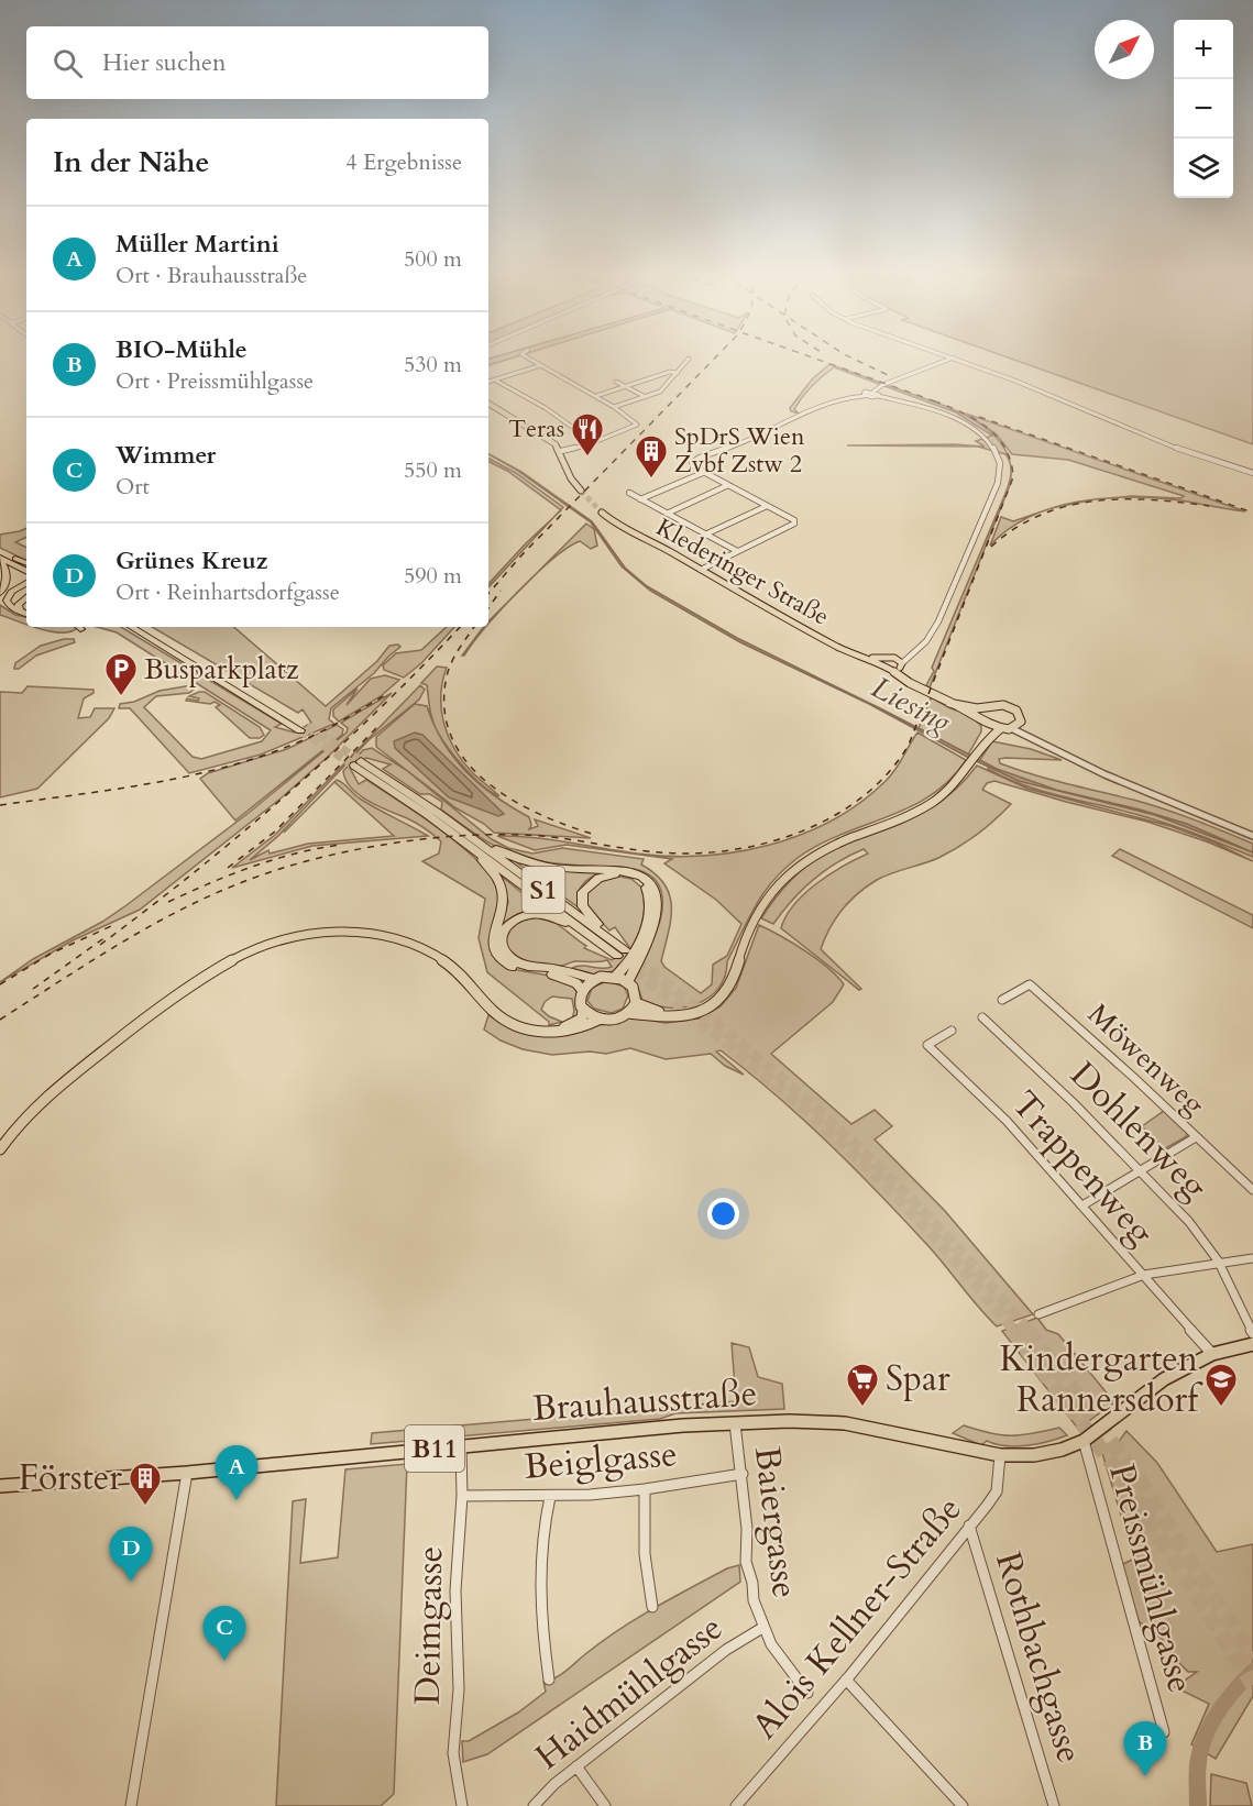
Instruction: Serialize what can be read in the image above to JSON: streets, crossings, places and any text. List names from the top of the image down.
{
  "streets": {
    "highway": ["S1"],
    "main road": ["Klederinger Straße", "Brauhausstraße", "B11"],
    "street": [
      "Möwenweg",
      "Dohlenweg",
      "Trappenweg",
      "Beiglgasse",
      "Baiergasse",
      "Preissmühlgasse",
      "Alois Kellner-Straße",
      "Deimgasse",
      "Rothbachgasse",
      "Haidmühlgasse"
    ]
  },
  "crossings": [
    ["Trappenweg", "Brauhausstraße"],
    ["Brauhausstraße", "Baiergasse"],
    ["Brauhausstraße", "Preissmühlgasse"],
    ["Brauhausstraße", "Alois Kellner-Straße"],
    ["Brauhausstraße", "Deimgasse"],
    ["Beiglgasse", "Baiergasse"],
    ["Beiglgasse", "Deimgasse"],
    ["Baiergasse", "Haidmühlgasse"],
    ["Alois Kellner-Straße", "Rothbachgasse"]
  ],
  "water": ["Liesing"],
  "places": {
    "restaurant": ["Teras"],
    "building": ["SpDrS Wien Zvbf Zstw 2", "Förster"],
    "parking": ["Busparkplatz"],
    "supermarket": ["Spar"],
    "school or university": ["Kindergarten Rannersdorf"]
  },
  "north": "top right",
  "page": {
    "map_buttons": ["+", "−"],
    "search": "Hier suchen",
    "heading": ["In der Nähe", "4 Ergebnisse"],
    "list": [
      {
        "mark": "A",
        "name": "Müller Martini",
        "note": "Ort · Brauhausstraße",
        "value": "500 m"
      },
      {
        "mark": "B",
        "name": "BIO-Mühle",
        "note": "Ort · Preissmühlgasse",
        "value": "530 m"
      },
      {
        "mark": "C",
        "name": "Wimmer",
        "note": "Ort",
        "value": "550 m"
      },
      {
        "mark": "D",
        "name": "Grünes Kreuz",
        "note": "Ort · Reinhartsdorfgasse",
        "value": "590 m"
      }
    ],
    "pins": [
      "A",
      "D",
      "C",
      "B"
    ]
  }
}
